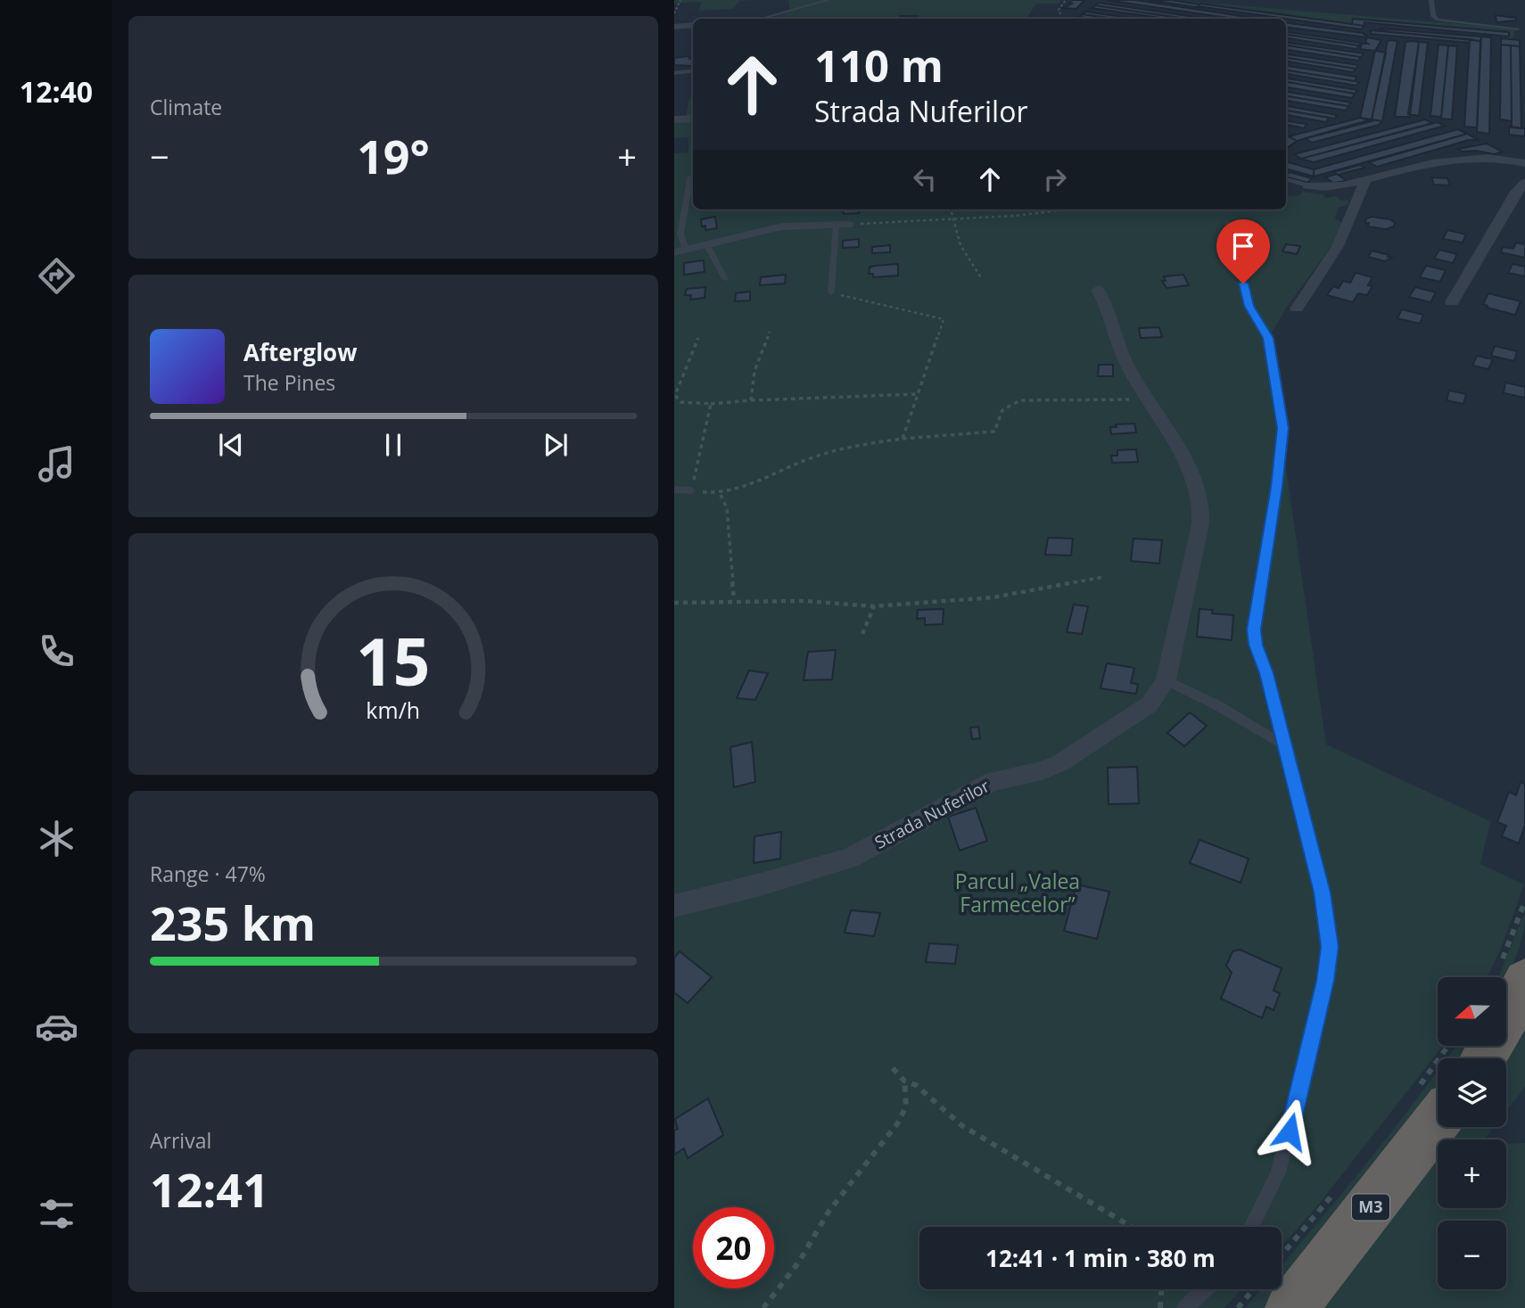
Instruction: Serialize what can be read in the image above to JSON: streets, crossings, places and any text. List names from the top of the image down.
{
  "streets": {
    "highway": ["M3"],
    "street": ["Strada Nuferilor"]
  },
  "parks": ["Parcul „Valea Farmecelor”"],
  "north": "left",
  "page": {
    "tabs": "12:40",
    "tile": [
      "Climate",
      ["Range · 47%", "235 km"],
      ["Arrival", "12:41"]
    ],
    "turn": ["110 m", "Strada Nuferilor"],
    "heat": ["−", "19°", "+"],
    "song": ["Afterglow", "The Pines"],
    "map_buttons": ["+", "−"],
    "limit": "20",
    "trip": "12:41 · 1 min · 380 m",
    "gauge": ["15", "km/h"]
  }
}
